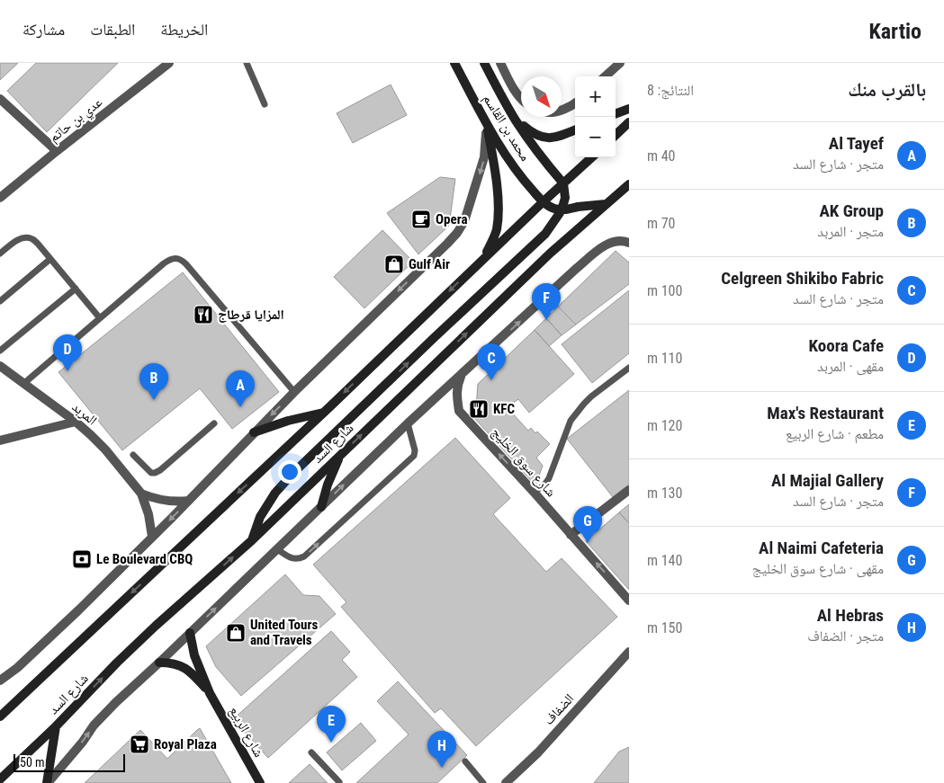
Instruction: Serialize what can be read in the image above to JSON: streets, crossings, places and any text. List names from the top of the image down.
{
  "streets": {
    "main road": ["محمد بن القاسم", "شارع السد", "شارع الربيع"],
    "street": [
      "عدي بن حاتم",
      "المربد",
      "شارع سوق الخليج",
      "الضفاف"
    ]
  },
  "one_way": ["شارع سوق الخليج"],
  "places": {
    "cafe": ["Opera"],
    "shop": ["Gulf Air", "United Tours and Travels"],
    "restaurant": ["المزايا قرطاج", "KFC"],
    "bank": ["Le Boulevard CBQ"],
    "supermarket": ["Royal Plaza"]
  },
  "scale_bar": "50 m",
  "north": "bottom right",
  "page": {
    "header": "Kartio",
    "nav": ["الخريطة", "الطبقات", "مشاركة"],
    "heading": ["بالقرب منك", "النتائج: 8"],
    "map_buttons": ["+", "−"],
    "list": [
      {
        "mark": "A",
        "name": "Al Tayef",
        "note": "متجر · شارع السد",
        "value": "40 m"
      },
      {
        "mark": "B",
        "name": "AK Group",
        "note": "متجر · المربد",
        "value": "70 m"
      },
      {
        "mark": "C",
        "name": "Celgreen Shikibo Fabric",
        "note": "متجر · شارع السد",
        "value": "100 m"
      },
      {
        "mark": "D",
        "name": "Koora Cafe",
        "note": "مقهى · المربد",
        "value": "110 m"
      },
      {
        "mark": "E",
        "name": "Max's Restaurant",
        "note": "مطعم · شارع الربيع",
        "value": "120 m"
      },
      {
        "mark": "F",
        "name": "Al Majial Gallery",
        "note": "متجر · شارع السد",
        "value": "130 m"
      },
      {
        "mark": "G",
        "name": "Al Naimi Cafeteria",
        "note": "مقهى · شارع سوق الخليج",
        "value": "140 m"
      },
      {
        "mark": "H",
        "name": "Al Hebras",
        "note": "متجر · الضفاف",
        "value": "150 m"
      }
    ],
    "pins": [
      "F",
      "D",
      "C",
      "B",
      "A",
      "G",
      "E",
      "H"
    ],
    "scale": "50 m"
  }
}
